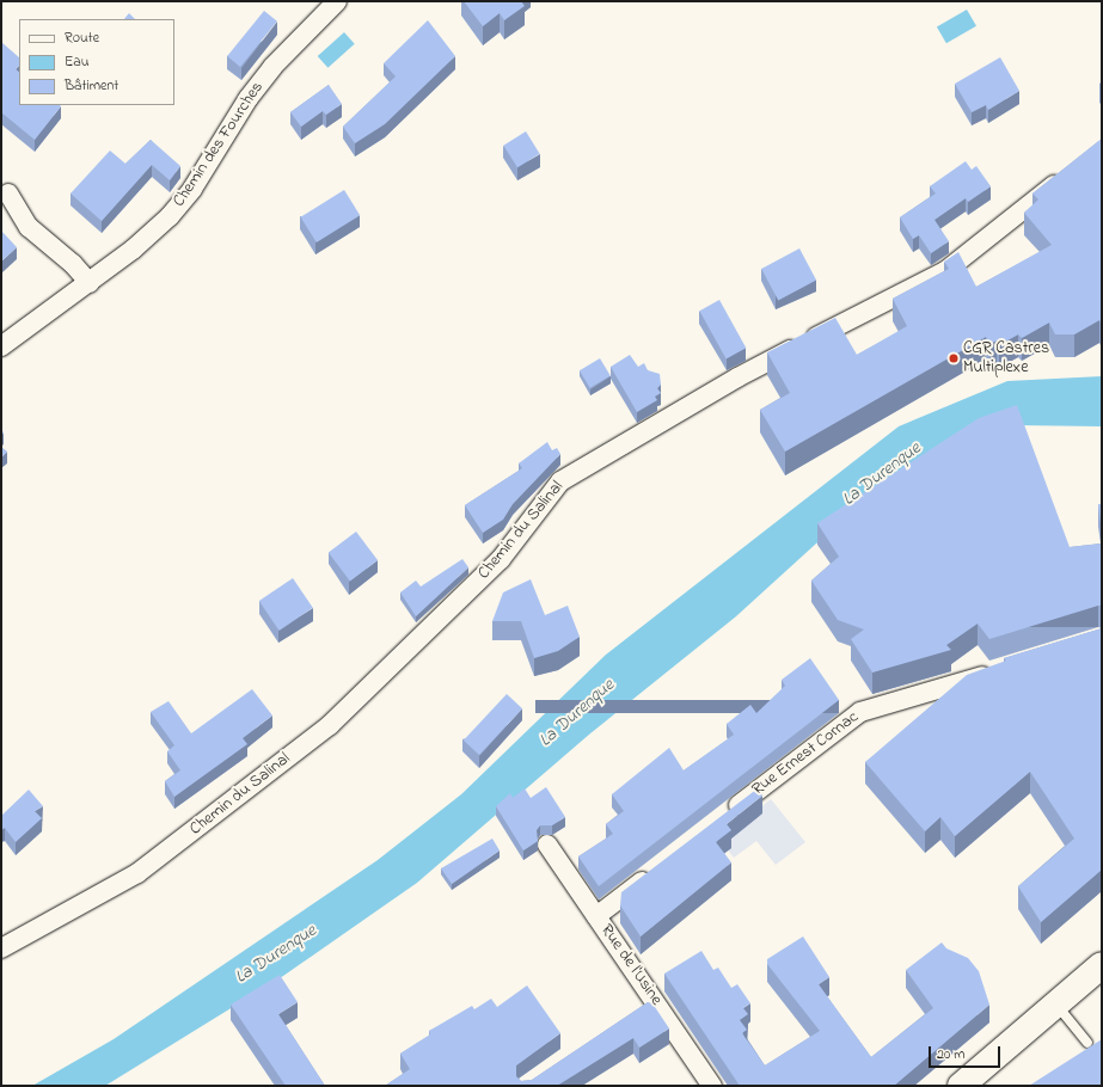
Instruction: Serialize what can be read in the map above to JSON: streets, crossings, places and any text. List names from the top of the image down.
{
  "streets": {
    "street": [
      "Chemin des Fourches",
      "Chemin du Salinal",
      "Rue Ernest Cornac",
      "Rue de l'Usine"
    ]
  },
  "water": ["La Durenque"],
  "places": ["CGR Castres Multiplexe"],
  "legend": ["Route", "Eau", "Bâtiment"],
  "scale_bar": "20 m"
}
